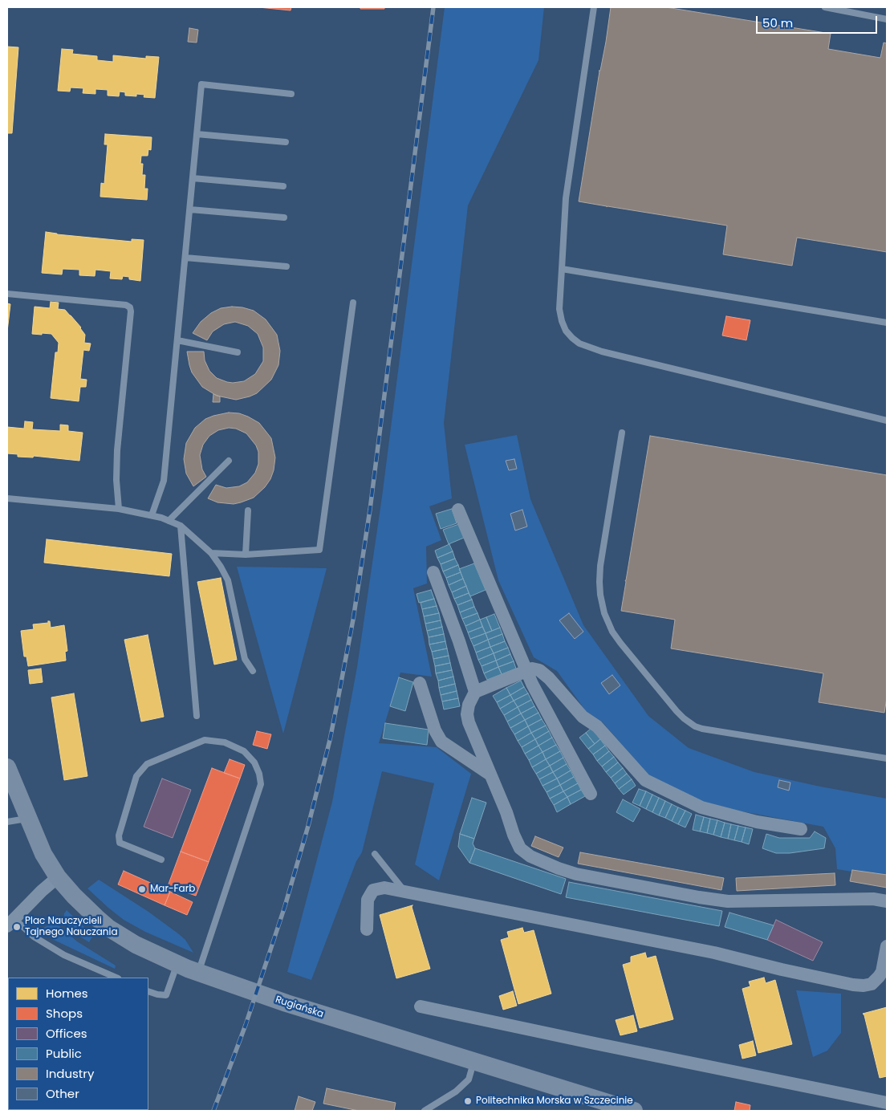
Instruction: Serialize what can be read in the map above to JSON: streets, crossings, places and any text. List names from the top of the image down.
{
  "streets": {
    "street": ["Rugiańska"]
  },
  "places": ["Mar-Farb", "Plac Nauczycieli Tajnego Nauczania", "Politechnika Morska w Szczecinie"],
  "legend": [
    "Homes",
    "Shops",
    "Offices",
    "Public",
    "Industry",
    "Other"
  ],
  "scale_bar": "50 m"
}
